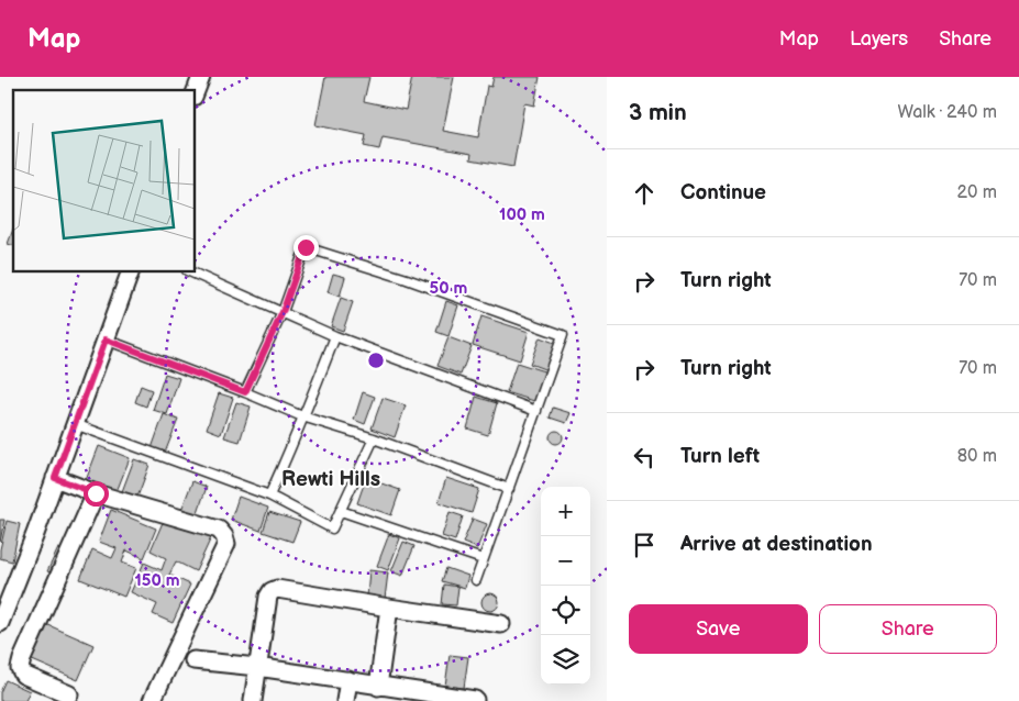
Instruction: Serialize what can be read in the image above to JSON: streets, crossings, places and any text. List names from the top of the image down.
{
  "districts": ["Rewti Hills"],
  "page": {
    "header": "Map",
    "nav": ["Map", "Layers", "Share"],
    "heading": ["3 min", "Walk · 240 m"],
    "list": [
      ["Continue", "20 m"],
      ["Turn right", "70 m"],
      ["Turn right", "70 m"],
      ["Turn left", "80 m"],
      "Arrive at destination"
    ],
    "map_buttons": ["+", "−"],
    "buttons": ["Save", "Share"]
  },
  "rings": ["100 m", "50 m", "150 m"]
}
